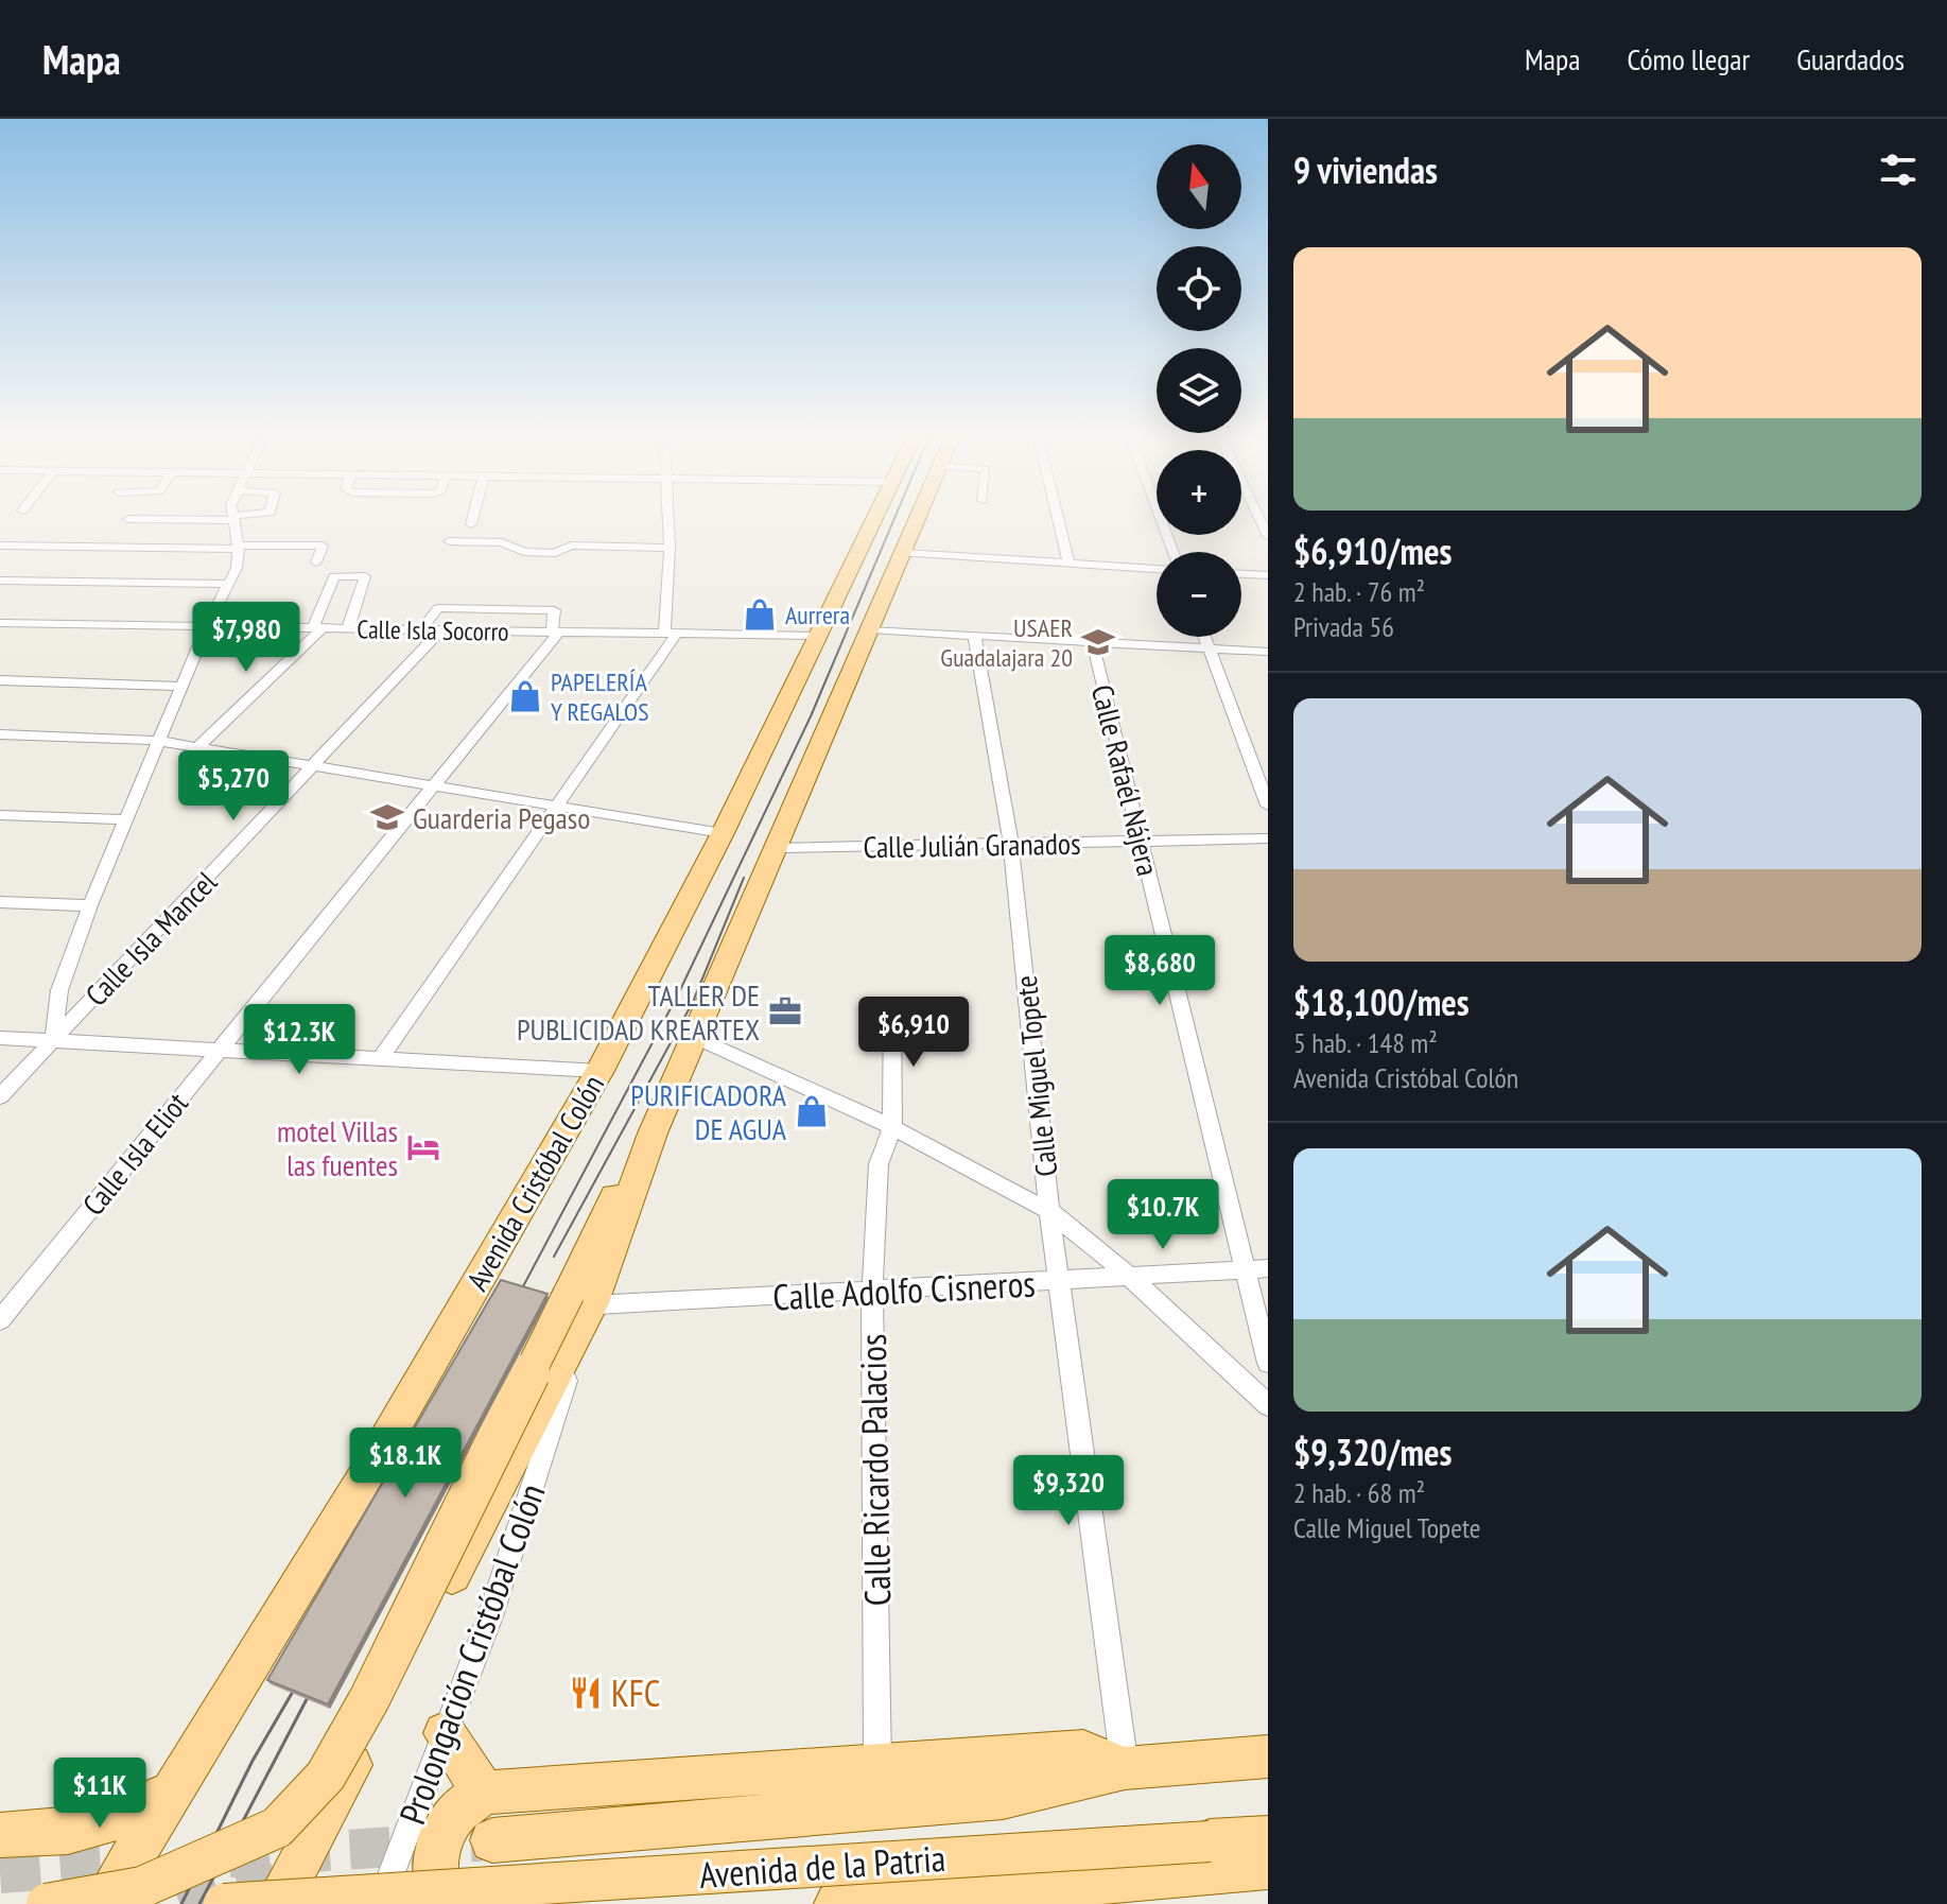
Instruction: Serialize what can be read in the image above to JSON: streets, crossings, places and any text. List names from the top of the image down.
{
  "streets": {
    "main road": ["Avenida Cristóbal Colón", "Avenida de la Patria"],
    "street": [
      "Calle Isla Socorro",
      "Calle Rafaél Nájera",
      "Calle Julián Granados",
      "Calle Isla Mancel",
      "Calle Miguel Topete",
      "Calle Isla Eliot",
      "Calle Adolfo Cisneros",
      "Calle Ricardo Palacios",
      "Prolongación Cristóbal Colón"
    ]
  },
  "crossings": [
    ["Calle Isla Socorro", "Calle Isla Mancel"],
    ["Calle Isla Socorro", "Calle Isla Eliot"],
    ["Calle Isla Socorro", "Avenida Cristóbal Colón"],
    ["Calle Rafaél Nájera", "Calle Julián Granados"],
    ["Calle Rafaél Nájera", "Calle Adolfo Cisneros"],
    ["Calle Julián Granados", "Calle Miguel Topete"],
    ["Calle Miguel Topete", "Calle Adolfo Cisneros"],
    ["Calle Miguel Topete", "Avenida de la Patria"],
    ["Calle Adolfo Cisneros", "Calle Ricardo Palacios"],
    ["Calle Adolfo Cisneros", "Prolongación Cristóbal Colón"]
  ],
  "places": {
    "shop": ["Aurrera", "PAPELERÍA Y REGALOS", "PURIFICADORA DE AGUA"],
    "school or university": ["USAER Guadalajara 20", "Guarderia Pegaso"],
    "office": ["TALLER DE PUBLICIDAD KREARTEX"],
    "hotel": ["motel Villas las fuentes"],
    "restaurant": ["KFC"]
  },
  "north": "top",
  "page": {
    "header": "Mapa",
    "nav": ["Mapa", "Cómo llegar", "Guardados"],
    "heading": "9 viviendas",
    "map_buttons": ["+", "−"],
    "list": [
      {
        "name": "$6,910/mes",
        "note": "2 hab. · 76 m² · Privada 56"
      },
      {
        "name": "$18,100/mes",
        "note": "5 hab. · 148 m² · Avenida Cristóbal Colón"
      },
      {
        "name": "$9,320/mes",
        "note": "2 hab. · 68 m² · Calle Miguel Topete"
      }
    ],
    "price": [
      "$7,980",
      "$5,270",
      "$8,680",
      "$6,910",
      "$12.3K",
      "$10.7K",
      "$18.1K",
      "$9,320",
      "$11K"
    ]
  }
}
